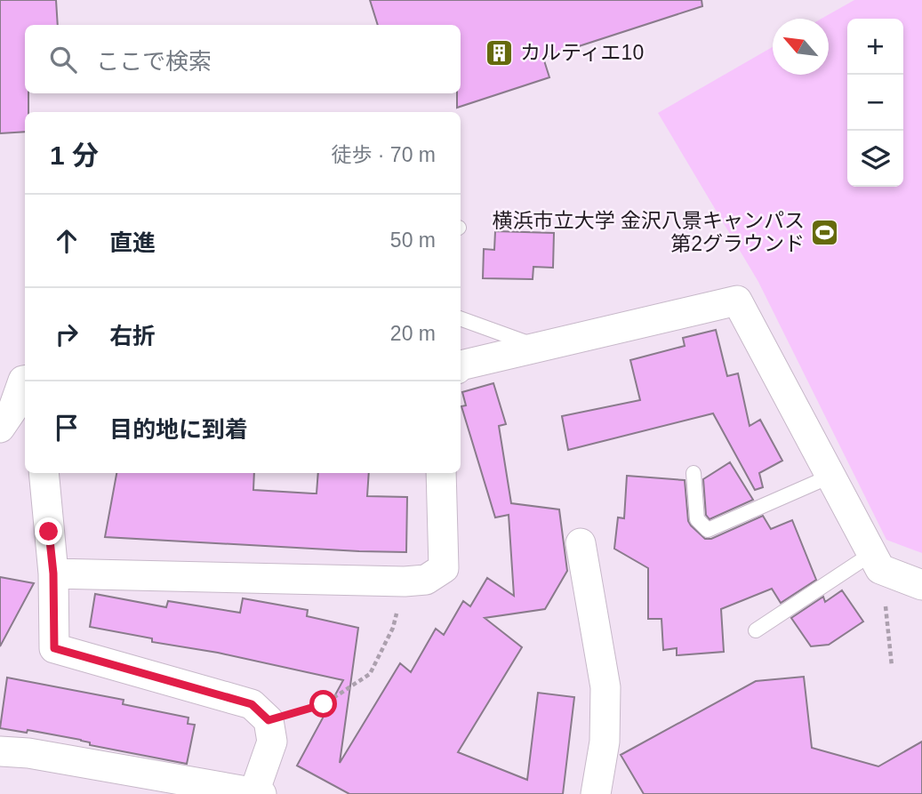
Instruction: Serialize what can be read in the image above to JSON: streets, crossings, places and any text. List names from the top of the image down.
{
  "places": {
    "building": ["カルティエ10"],
    "sports": ["横浜市立大学 金沢八景キャンパス 第2グラウンド"]
  },
  "north": "top left",
  "page": {
    "map_buttons": ["+", "−"],
    "search": "ここで検索",
    "heading": ["1 分", "徒歩 · 70 m"],
    "list": [
      ["直進", "50 m"],
      ["右折", "20 m"],
      "目的地に到着"
    ]
  }
}
